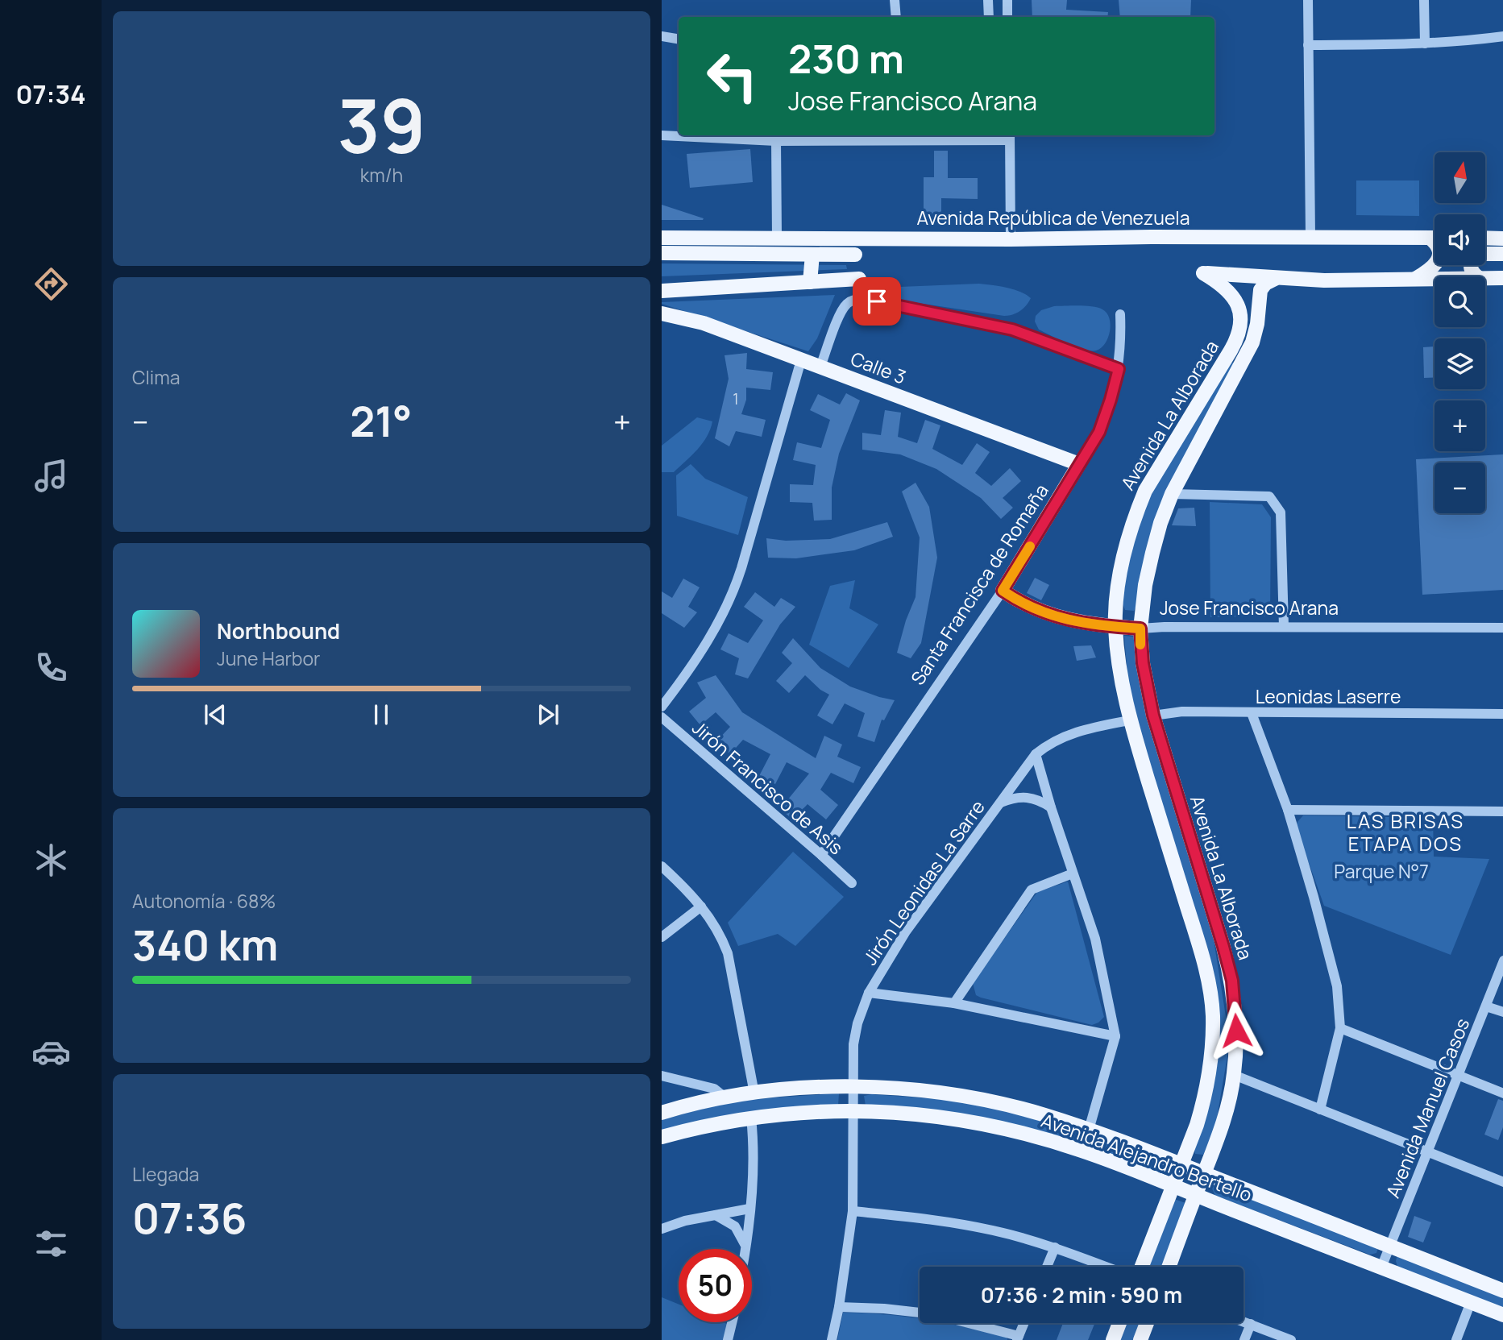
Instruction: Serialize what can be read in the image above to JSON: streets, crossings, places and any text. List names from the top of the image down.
{
  "streets": {
    "main road": [
      "Avenida República de Venezuela",
      "Calle 3",
      "Avenida La Alborada",
      "Santa Francisca de Romaña",
      "Jose Francisco Arana",
      "Avenida Alejandro Bertello"
    ],
    "street": [
      "Leonidas Laserre",
      "Jirón Francisco de Asis",
      "Jirón Leonidas La Sarre",
      "Avenida Manuel Casos"
    ]
  },
  "crossings": [
    ["Calle 3", "Santa Francisca de Romaña"],
    ["Avenida La Alborada", "Jose Francisco Arana"],
    ["Avenida La Alborada", "Leonidas Laserre"],
    ["Avenida La Alborada", "Jirón Leonidas La Sarre"],
    ["Avenida La Alborada", "Avenida Alejandro Bertello"],
    ["Santa Francisca de Romaña", "Jose Francisco Arana"],
    ["Santa Francisca de Romaña", "Jirón Francisco de Asis"],
    ["Jirón Leonidas La Sarre", "Avenida Alejandro Bertello"],
    ["Avenida Manuel Casos", "Avenida Alejandro Bertello"]
  ],
  "districts": ["LAS BRISAS ETAPA DOS"],
  "parks": ["Parque N°7"],
  "house_numbers": ["1"],
  "north": "top",
  "page": {
    "tabs": "07:34",
    "tile": [
      ["39", "km/h"],
      "Clima",
      ["Autonomía · 68%", "340 km"],
      ["Llegada", "07:36"]
    ],
    "turn": ["230 m", "Jose Francisco Arana"],
    "map_buttons": ["+", "−"],
    "heat": ["−", "21°", "+"],
    "song": ["Northbound", "June Harbor"],
    "limit": "50",
    "trip": "07:36 · 2 min · 590 m"
  }
}
